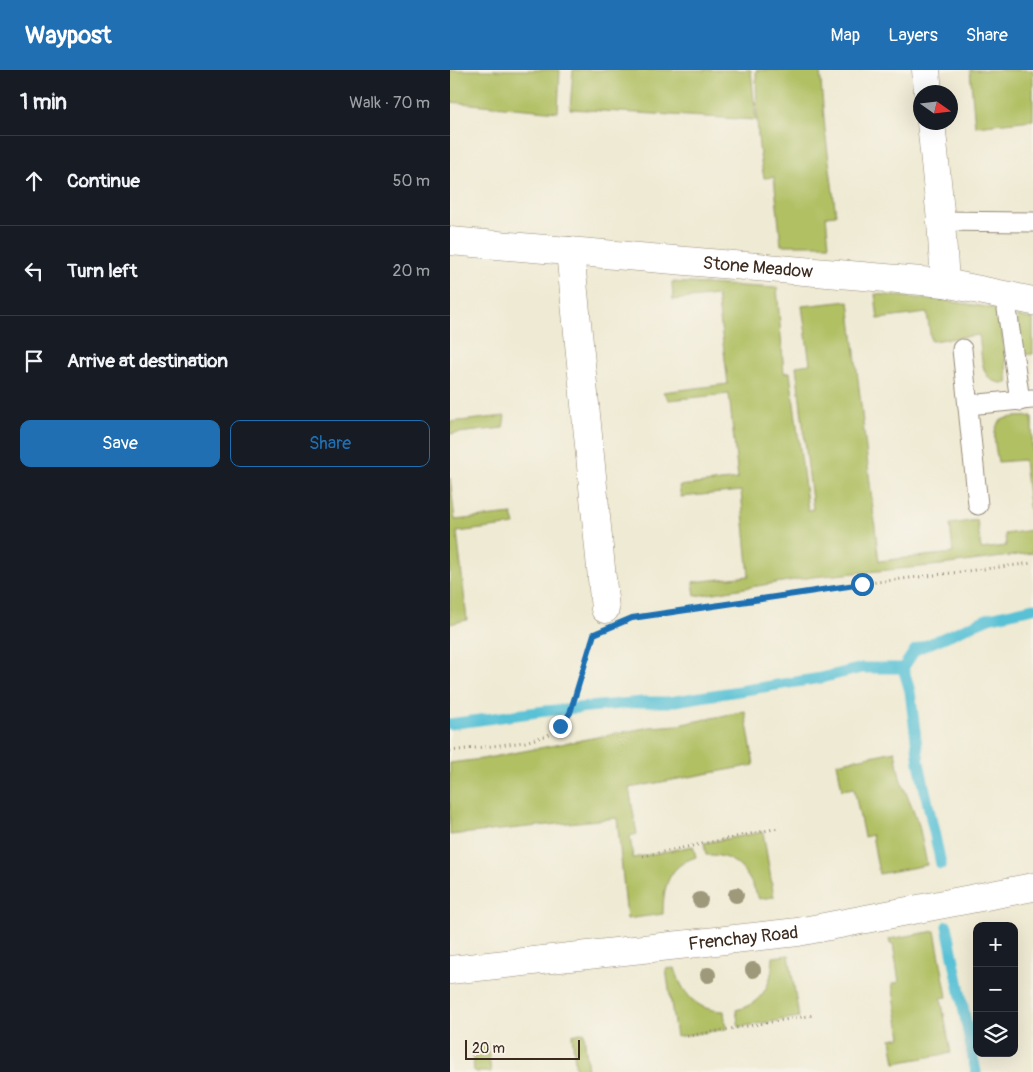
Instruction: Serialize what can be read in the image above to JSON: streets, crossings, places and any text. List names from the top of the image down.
{
  "streets": {
    "street": ["Stone Meadow", "Frenchay Road"]
  },
  "scale_bar": "20 m",
  "north": "right",
  "page": {
    "header": "Waypost",
    "nav": ["Map", "Layers", "Share"],
    "heading": ["1 min", "Walk · 70 m"],
    "list": [
      ["Continue", "50 m"],
      ["Turn left", "20 m"],
      "Arrive at destination"
    ],
    "buttons": ["Save", "Share"],
    "map_buttons": ["+", "−"],
    "scale": "20 m"
  }
}
